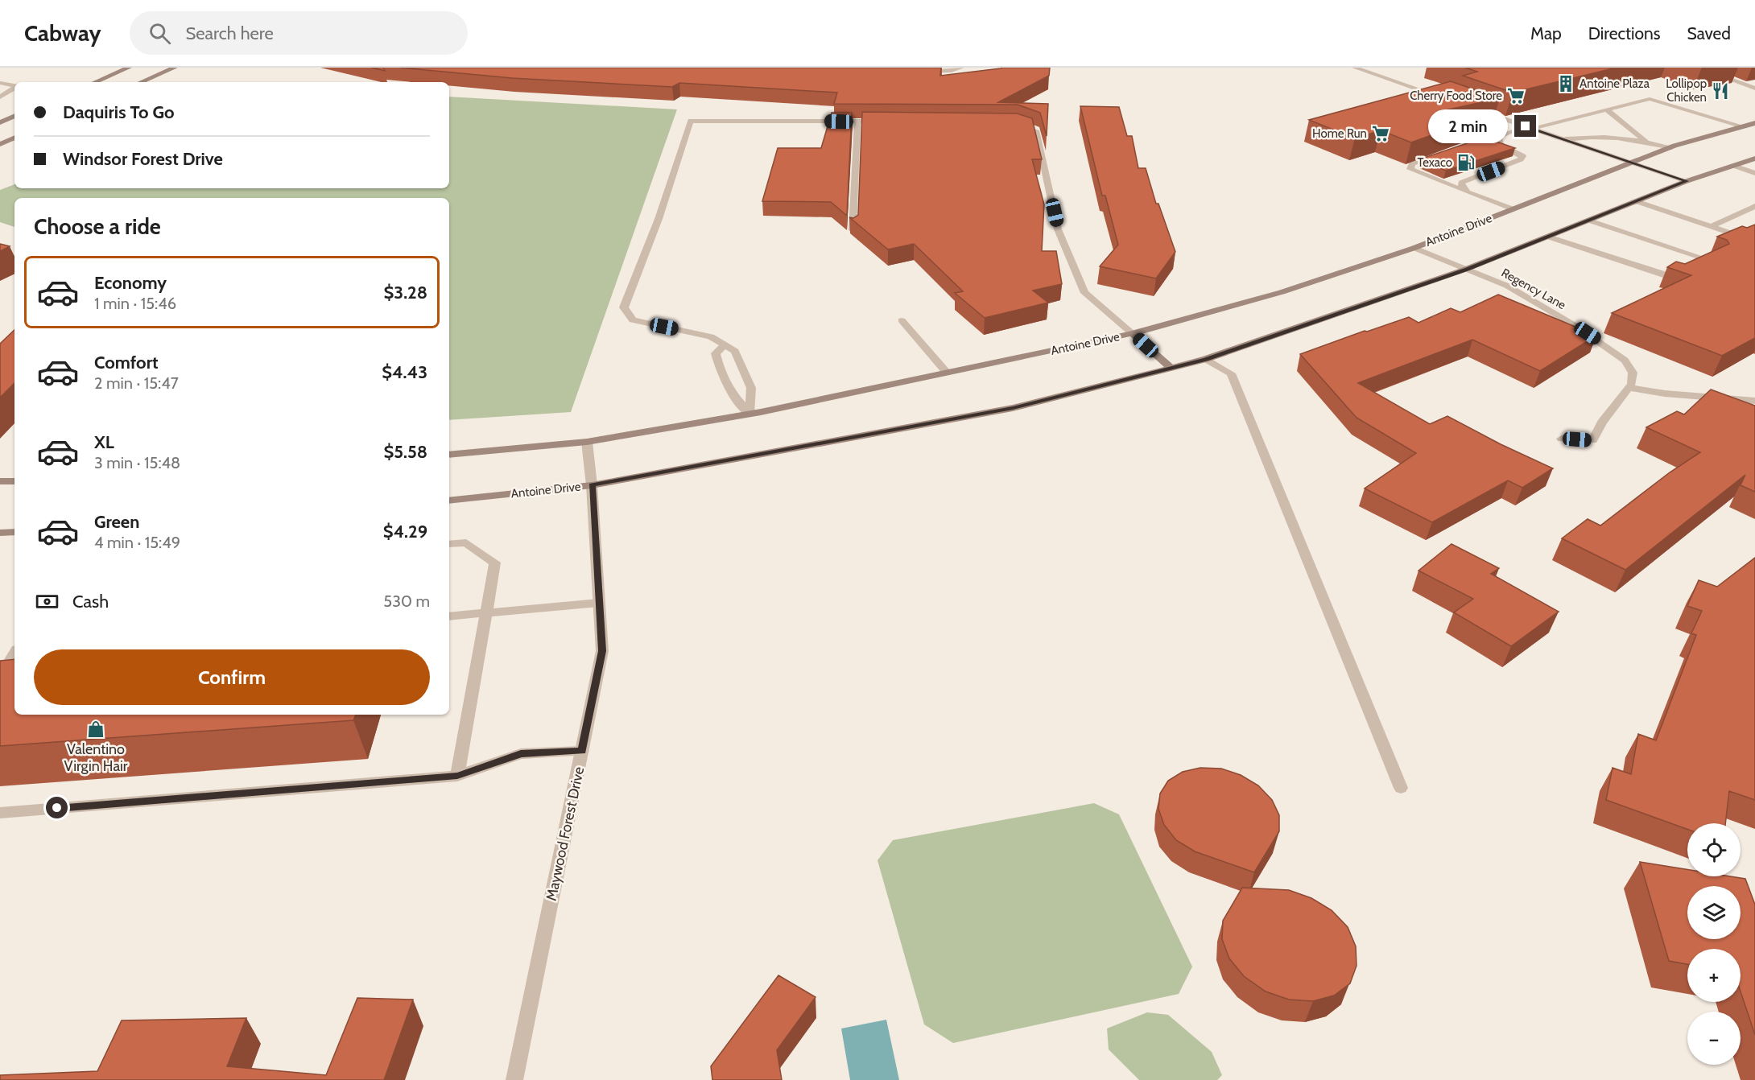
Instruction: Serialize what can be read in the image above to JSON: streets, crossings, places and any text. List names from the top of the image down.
{
  "streets": {
    "main road": ["Antoine Drive"],
    "street": ["Regency Lane", "Maywood Forest Drive"]
  },
  "crossings": [
    ["Antoine Drive", "Regency Lane"],
    ["Antoine Drive", "Maywood Forest Drive"]
  ],
  "places": {
    "building": ["Antoine Plaza"],
    "restaurant": ["Lollipop Chicken"],
    "supermarket": ["Cherry Food Store", "Home Run"],
    "fuel station": ["Texaco"],
    "shop": ["Valentino Virgin Hair"]
  },
  "page": {
    "header": "Cabway",
    "search": "Search here",
    "nav": ["Map", "Directions", "Saved"],
    "banner": ["Daquiris To Go", "Windsor Forest Drive"],
    "bubble": "2 min",
    "heading": "Choose a ride",
    "list": [
      {
        "name": "Economy",
        "note": "1 min · 15:46",
        "value": "$3.28"
      },
      {
        "name": "Comfort",
        "note": "2 min · 15:47",
        "value": "$4.43"
      },
      {
        "name": "XL",
        "note": "3 min · 15:48",
        "value": "$5.58"
      },
      {
        "name": "Green",
        "note": "4 min · 15:49",
        "value": "$4.29"
      }
    ],
    "pay": ["Cash", "530 m"],
    "buttons": "Confirm",
    "map_buttons": ["+", "−"]
  }
}
